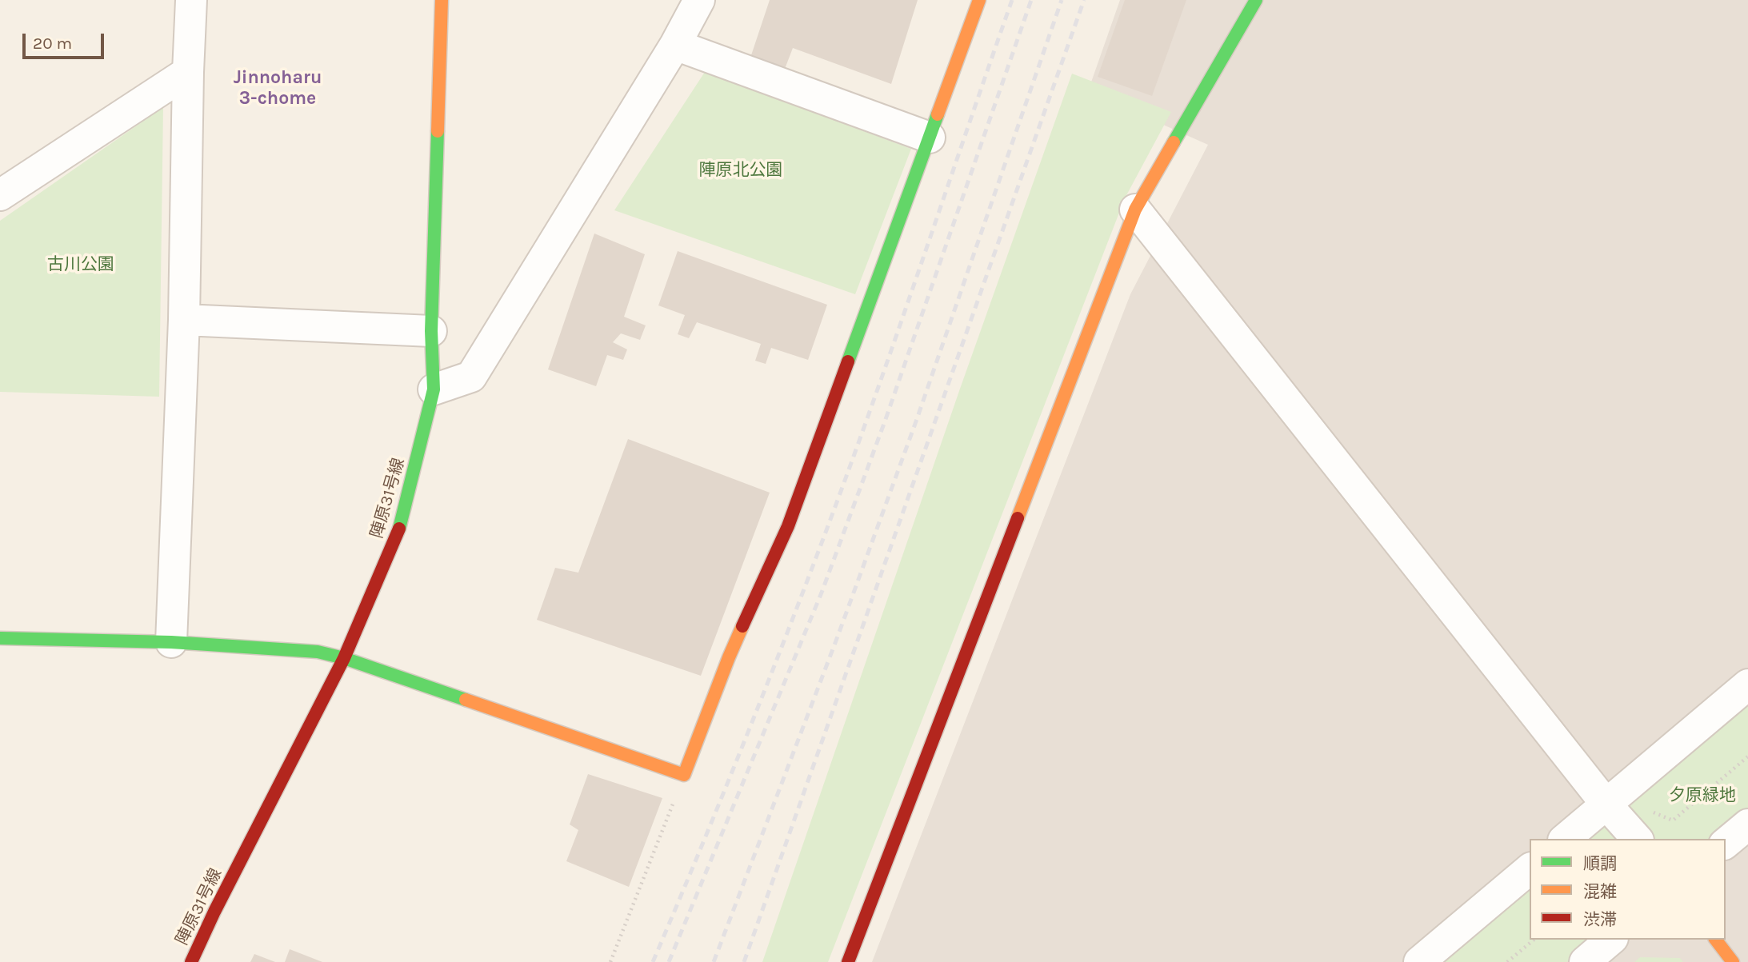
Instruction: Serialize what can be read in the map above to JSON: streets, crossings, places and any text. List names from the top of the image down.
{
  "streets": {
    "street": ["陣原31号線"]
  },
  "districts": ["Jinnoharu 3-chome"],
  "parks": ["陣原北公園", "古川公園", "夕原緑地"],
  "legend": ["順調", "混雑", "渋滞"],
  "scale_bar": "20 m"
}
